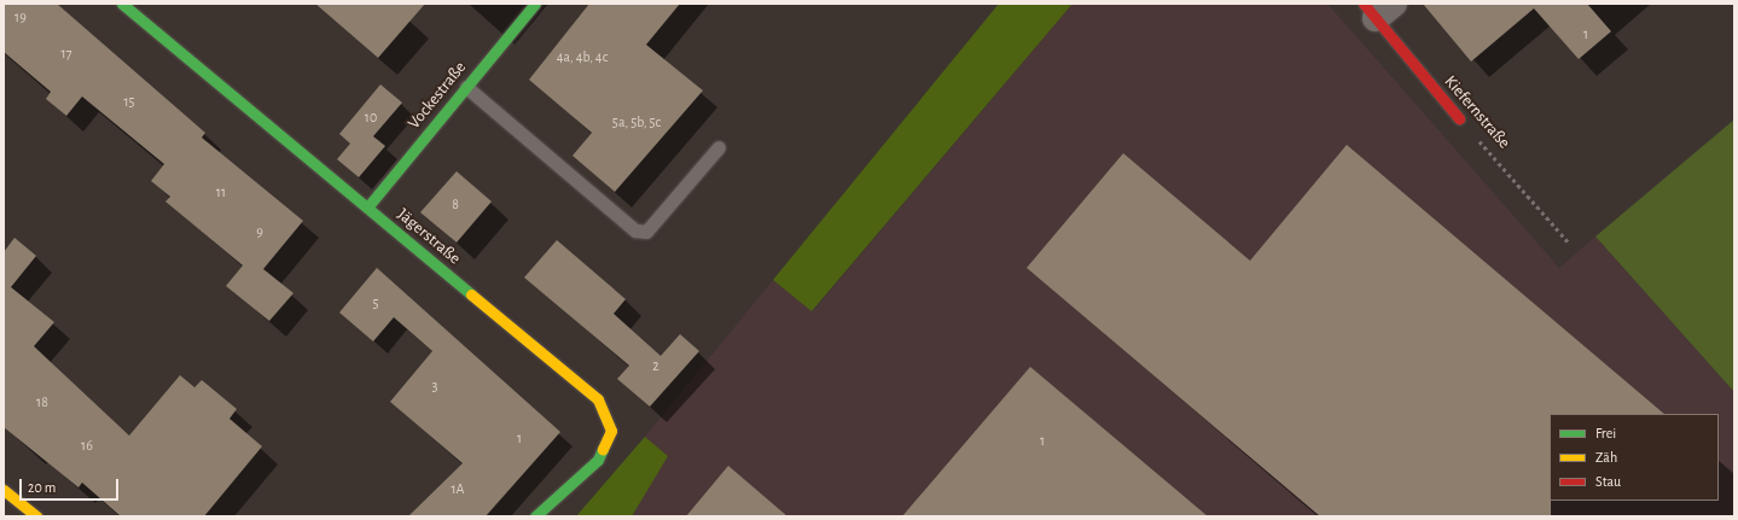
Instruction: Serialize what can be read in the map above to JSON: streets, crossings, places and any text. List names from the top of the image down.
{
  "streets": {
    "street": ["Vockestraße", "Kiefernstraße", "Jägerstraße"]
  },
  "crossings": [
    ["Vockestraße", "Jägerstraße"]
  ],
  "house_numbers": [
    "19",
    "1",
    "17",
    "4a, 4b, 4c",
    "15",
    "10",
    "5a, 5b, 5c",
    "11",
    "8",
    "9",
    "5",
    "2",
    "3",
    "18",
    "1",
    "1",
    "16",
    "1A"
  ],
  "legend": ["Frei", "Zäh", "Stau"],
  "scale_bar": "20 m"
}
